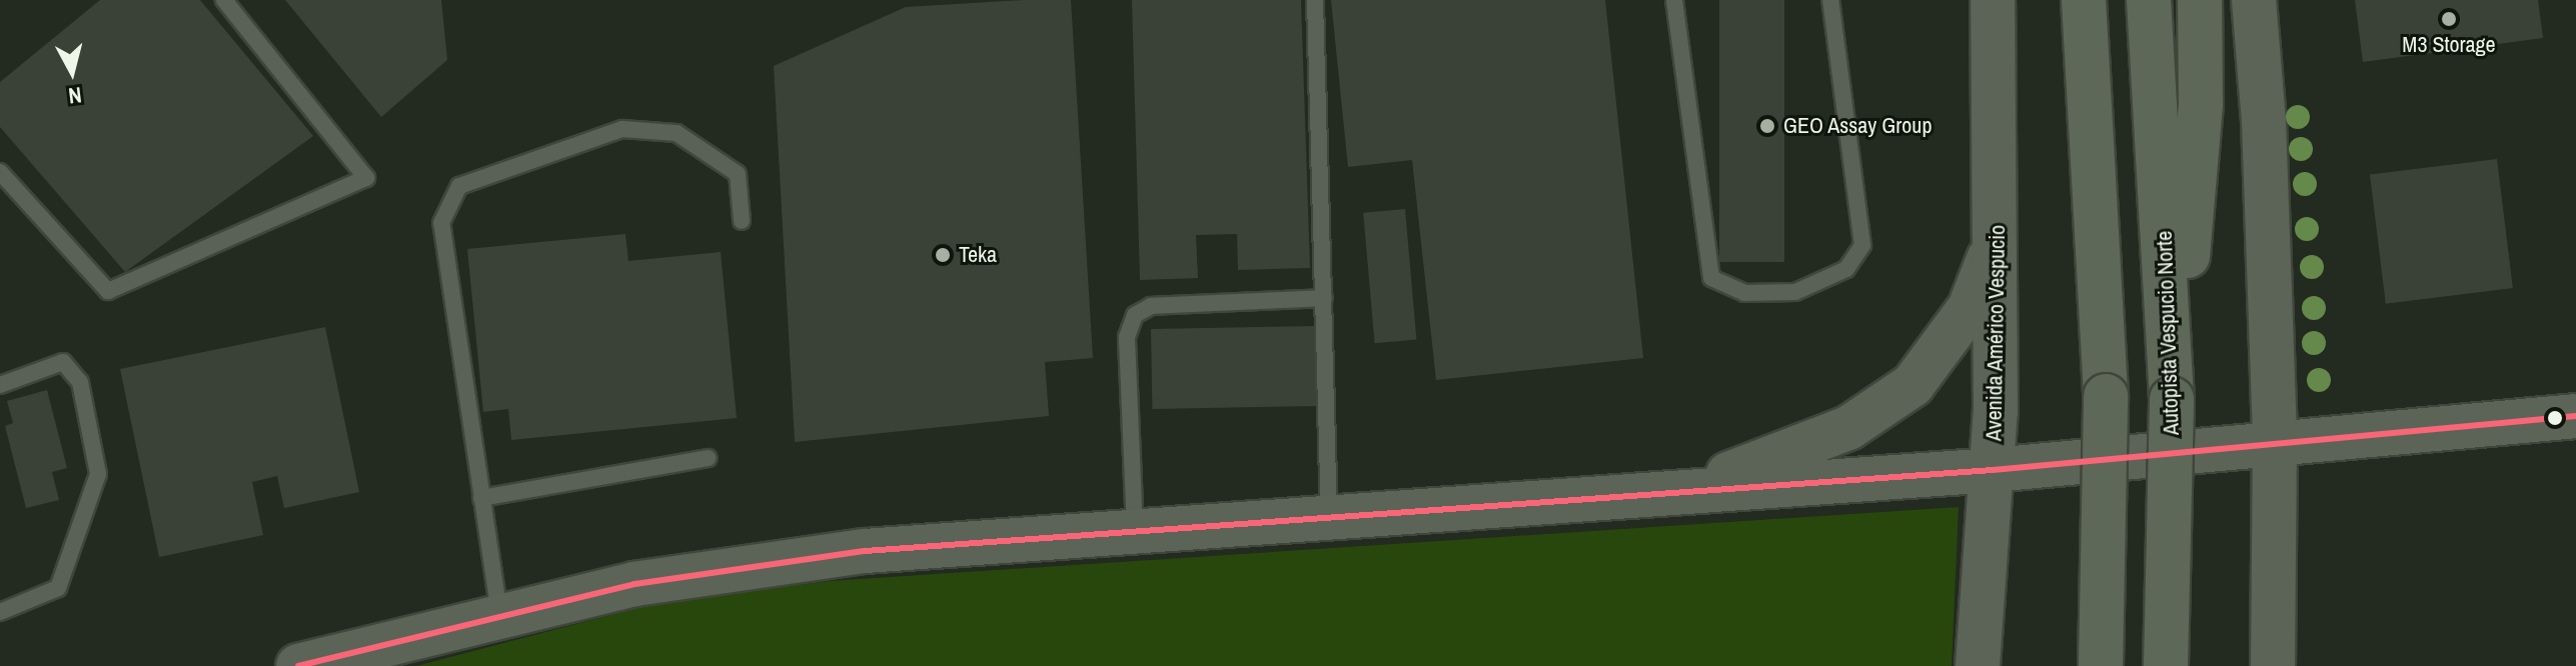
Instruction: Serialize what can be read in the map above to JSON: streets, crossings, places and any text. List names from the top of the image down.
{
  "streets": {
    "highway": ["Autopista Vespucio Norte"],
    "street": ["Avenida Américo Vespucio"]
  },
  "places": ["M3 Storage", "GEO Assay Group", "Teka"],
  "north": "bottom"
}
